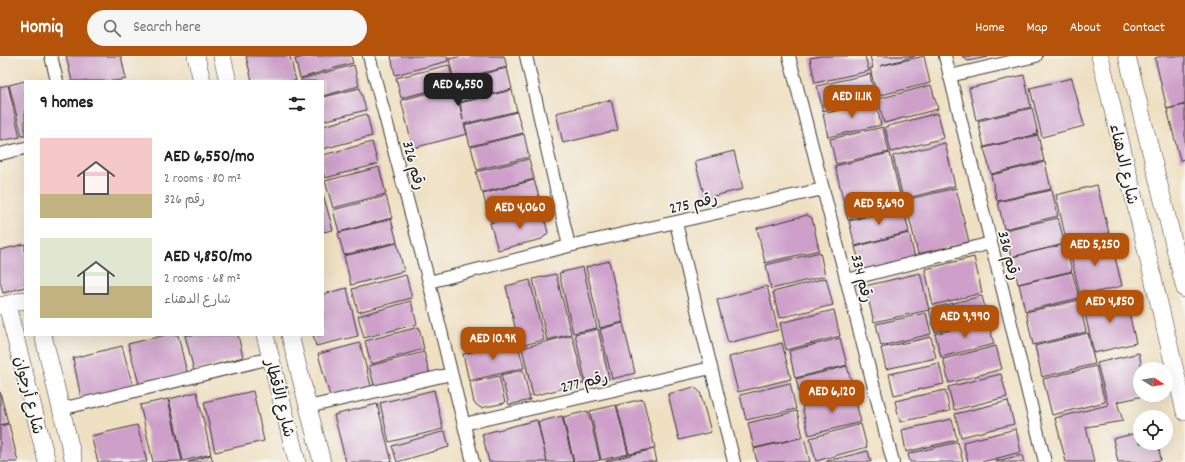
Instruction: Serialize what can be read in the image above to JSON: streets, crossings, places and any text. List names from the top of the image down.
{
  "streets": {
    "street": [
      "شارع الدهناء",
      "رقم 326",
      "رقم 275",
      "رقم 336",
      "رقم 334",
      "رقم 277",
      "شارع أرجوان",
      "شارع الأقطار"
    ]
  },
  "crossings": [
    ["رقم 326", "رقم 275"],
    ["رقم 326", "رقم 277"],
    ["رقم 275", "رقم 334"]
  ],
  "north": "right",
  "page": {
    "header": "Homiq",
    "search": "Search here",
    "nav": [
      "Home",
      "Map",
      "About",
      "Contact"
    ],
    "price": [
      "AED 6,550",
      "AED 11.1K",
      "AED 5,690",
      "AED 4,060",
      "AED 5,250",
      "AED 4,850",
      "AED 9,990",
      "AED 10.9K",
      "AED 6,120"
    ],
    "heading": "9 homes",
    "list": [
      {
        "name": "AED 6,550/mo",
        "note": "2 rooms · 80 m² · رقم 326"
      },
      {
        "name": "AED 4,850/mo",
        "note": "2 rooms · 68 m² · شارع الدهناء"
      }
    ]
  }
}
